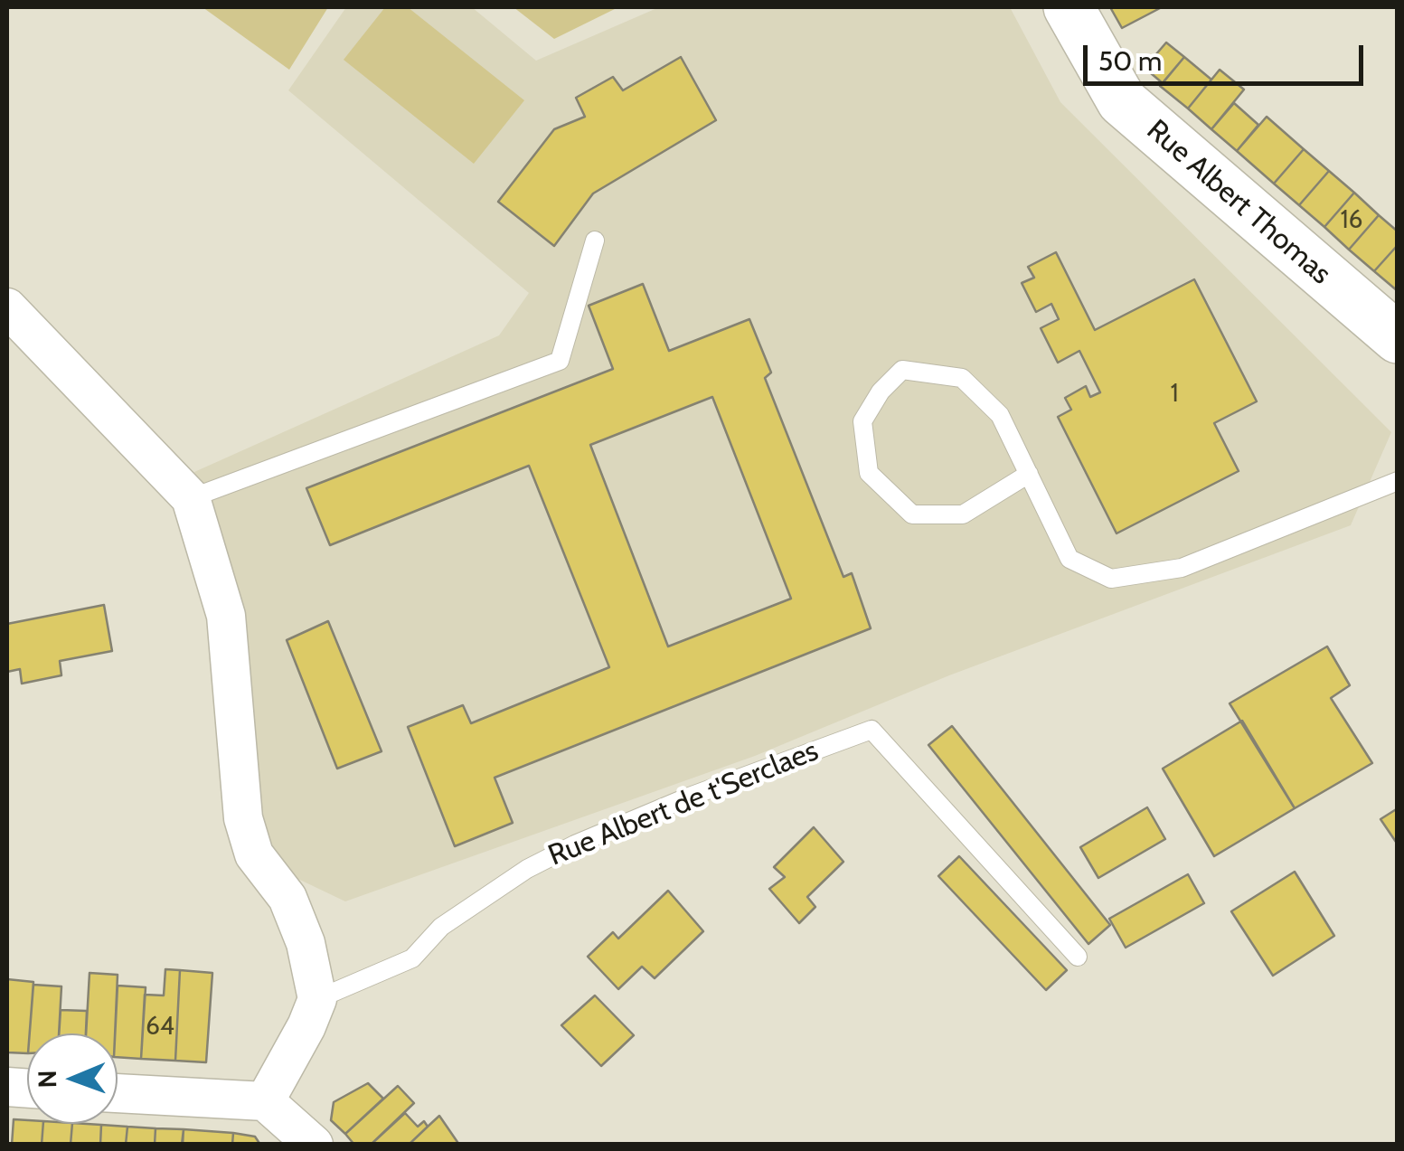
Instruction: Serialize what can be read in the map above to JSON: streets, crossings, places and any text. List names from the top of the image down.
{
  "streets": {
    "street": ["Rue Albert Thomas"],
    "lane": ["Rue Albert de t'Serclaes"]
  },
  "house_numbers": ["16", "1", "64"],
  "scale_bar": "50 m",
  "north": "left"
}
